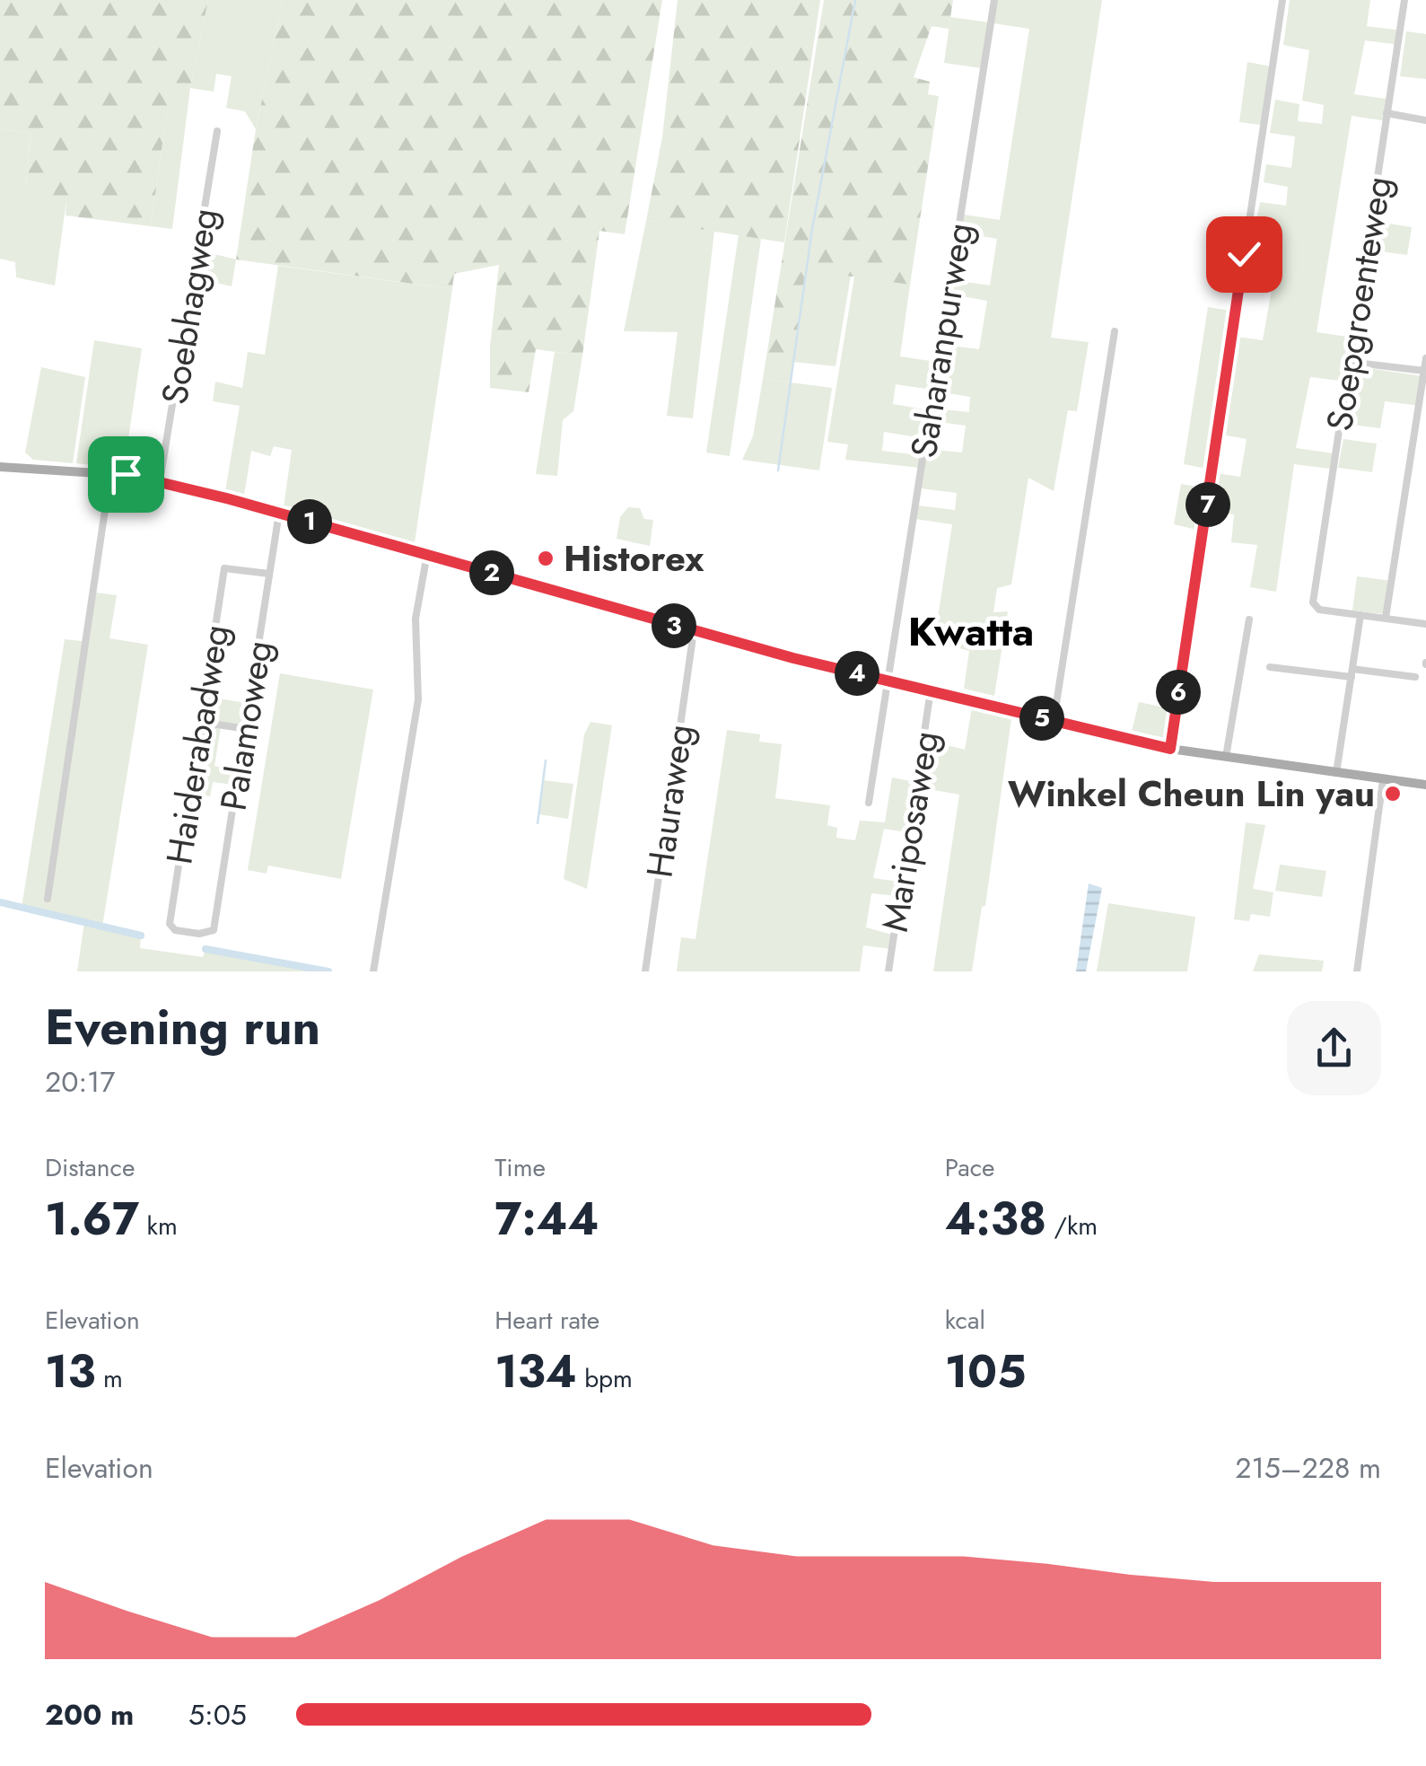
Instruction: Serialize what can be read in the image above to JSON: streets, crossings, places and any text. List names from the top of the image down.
{
  "streets": {
    "street": [
      "Soepgroenteweg",
      "Soebhagweg",
      "Saharanpurweg",
      "Palamoweg",
      "Haiderabadweg",
      "Hauraweg",
      "Mariposaweg"
    ]
  },
  "crossings": [
    ["Palamoweg", "Haiderabadweg"]
  ],
  "districts": ["Kwatta"],
  "places": ["Historex", "Winkel Cheun Lin yau"],
  "page": {
    "pins": [
      "7",
      "1",
      "2",
      "3",
      "4",
      "6",
      "5"
    ],
    "heading": ["Evening run", "20:17"],
    "stats": [
      ["Distance", "1.67 km"],
      ["Time", "7:44"],
      ["Pace", "4:38 /km"],
      ["Elevation", "13 m"],
      ["Heart rate", "134 bpm"],
      ["kcal", "105"]
    ],
    "chart": ["Elevation", "215–228 m"],
    "list": [
      {
        "name": "200 m",
        "note": "5:05"
      }
    ]
  }
}
